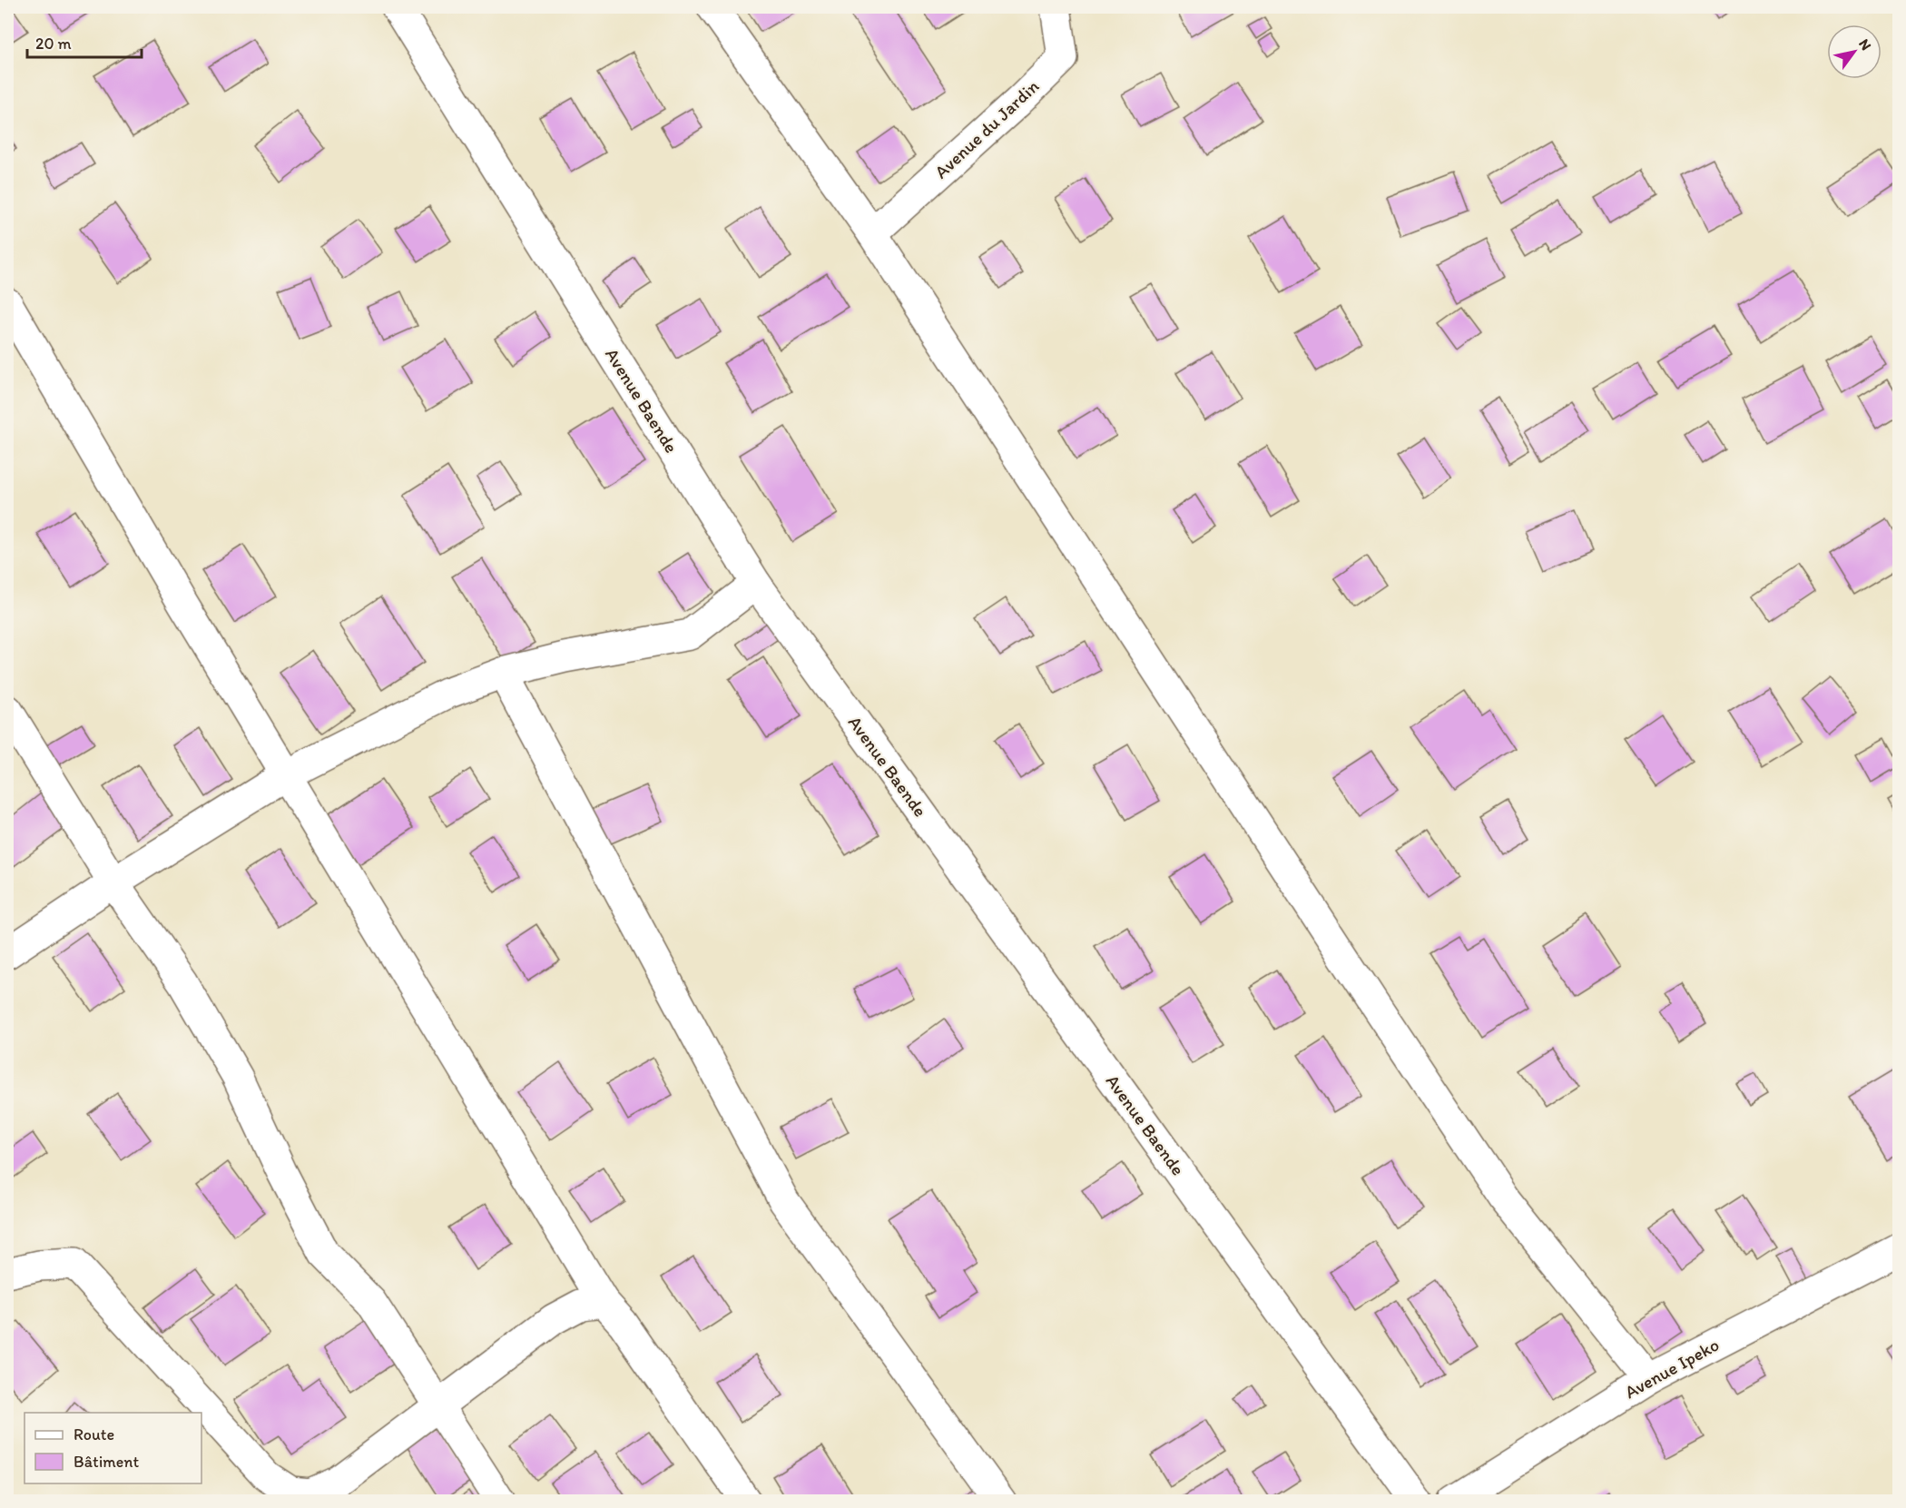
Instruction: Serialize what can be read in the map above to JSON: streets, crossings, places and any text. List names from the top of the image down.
{
  "streets": {
    "street": ["Avenue du Jardin", "Avenue Baende", "Avenue Ipeko"]
  },
  "legend": ["Route", "Bâtiment"],
  "scale_bar": "20 m",
  "north": "top right"
}
